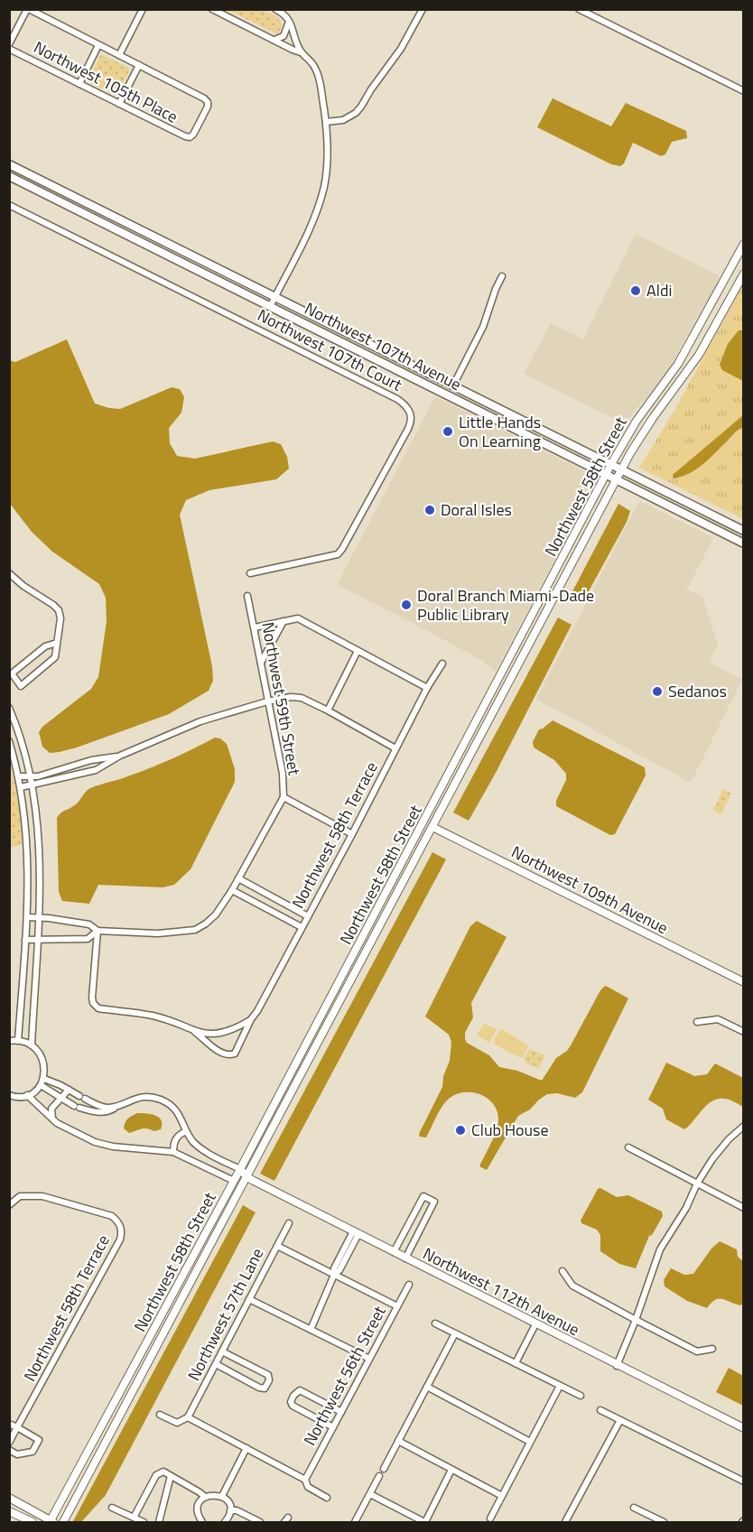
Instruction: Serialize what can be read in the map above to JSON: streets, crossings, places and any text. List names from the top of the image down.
{
  "streets": {
    "main road": ["Northwest 107th Avenue"],
    "street": [
      "Northwest 105th Place",
      "Northwest 107th Court",
      "Northwest 58th Street",
      "Northwest 59th Street",
      "Northwest 58th Terrace",
      "Northwest 109th Avenue",
      "Northwest 112th Avenue",
      "Northwest 57th Lane",
      "Northwest 56th Street"
    ]
  },
  "crossings": [
    ["Northwest 107th Avenue", "Northwest 58th Street"],
    ["Northwest 58th Street", "Northwest 109th Avenue"],
    ["Northwest 58th Street", "Northwest 112th Avenue"]
  ],
  "places": [
    "Aldi",
    "Little Hands On Learning",
    "Doral Isles",
    "Doral Branch Miami-Dade Public Library",
    "Sedanos",
    "Club House"
  ]
}
